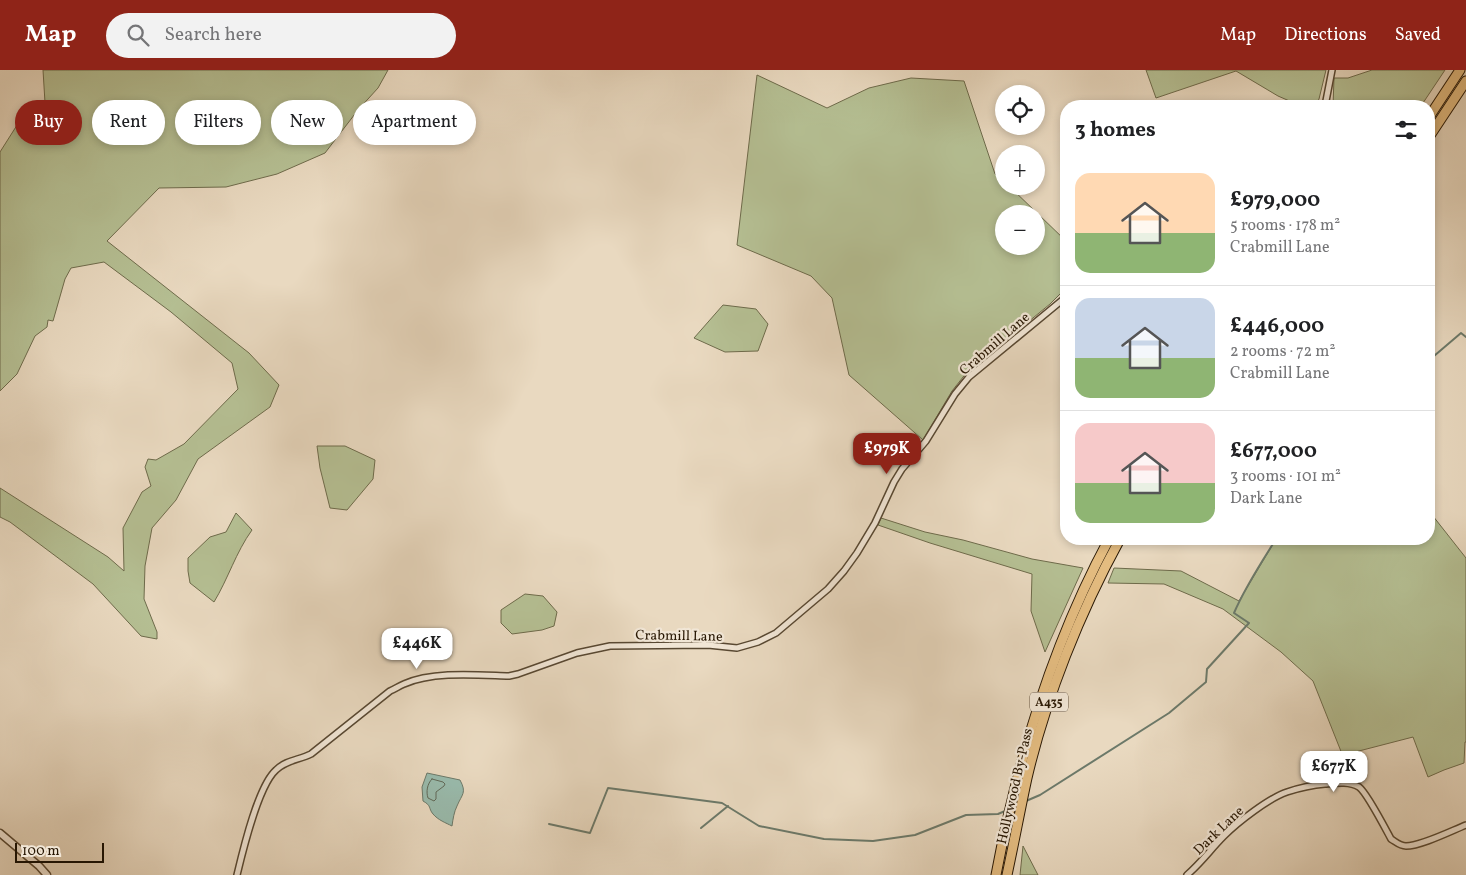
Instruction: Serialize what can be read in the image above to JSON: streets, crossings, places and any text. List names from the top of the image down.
{
  "streets": {
    "highway": ["A435", "Hollywood By-Pass"],
    "street": ["Crabmill Lane", "Dark Lane"]
  },
  "scale_bar": "100 m",
  "page": {
    "header": "Map",
    "search": "Search here",
    "nav": ["Map", "Directions", "Saved"],
    "map_buttons": ["+", "−"],
    "chip": [
      "Buy",
      "Rent",
      "Filters",
      "New",
      "Apartment"
    ],
    "heading": "3 homes",
    "list": [
      {
        "name": "£979,000",
        "note": "5 rooms · 178 m² · Crabmill Lane"
      },
      {
        "name": "£446,000",
        "note": "2 rooms · 72 m² · Crabmill Lane"
      },
      {
        "name": "£677,000",
        "note": "3 rooms · 101 m² · Dark Lane"
      }
    ],
    "price": ["£979K", "£446K", "£677K"],
    "scale": "100 m"
  }
}
